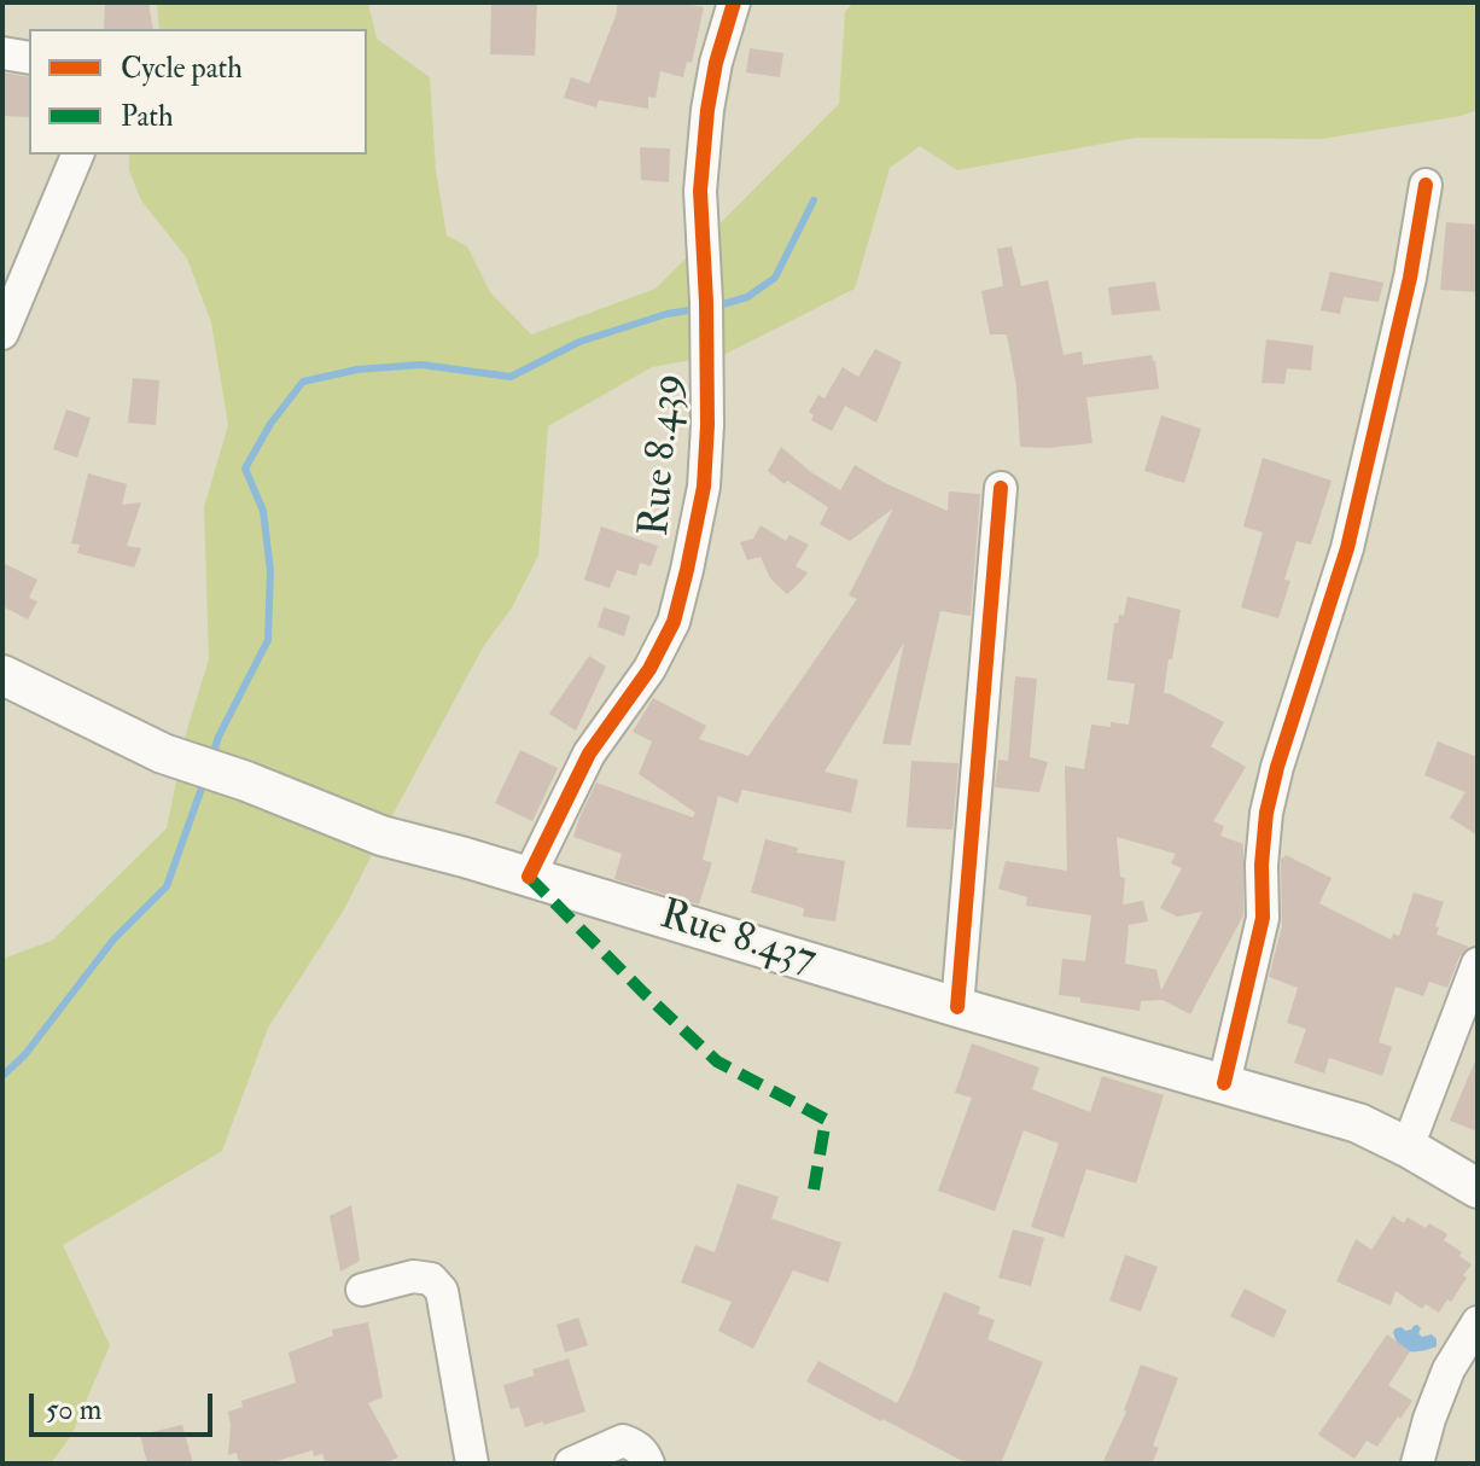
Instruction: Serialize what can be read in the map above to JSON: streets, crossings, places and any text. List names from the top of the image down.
{
  "streets": {
    "main road": ["Rue 8.437"],
    "street": ["Rue 8.439"]
  },
  "crossings": [
    ["Rue 8.439", "Rue 8.437"]
  ],
  "legend": ["Cycle path", "Path"],
  "scale_bar": "50 m"
}
